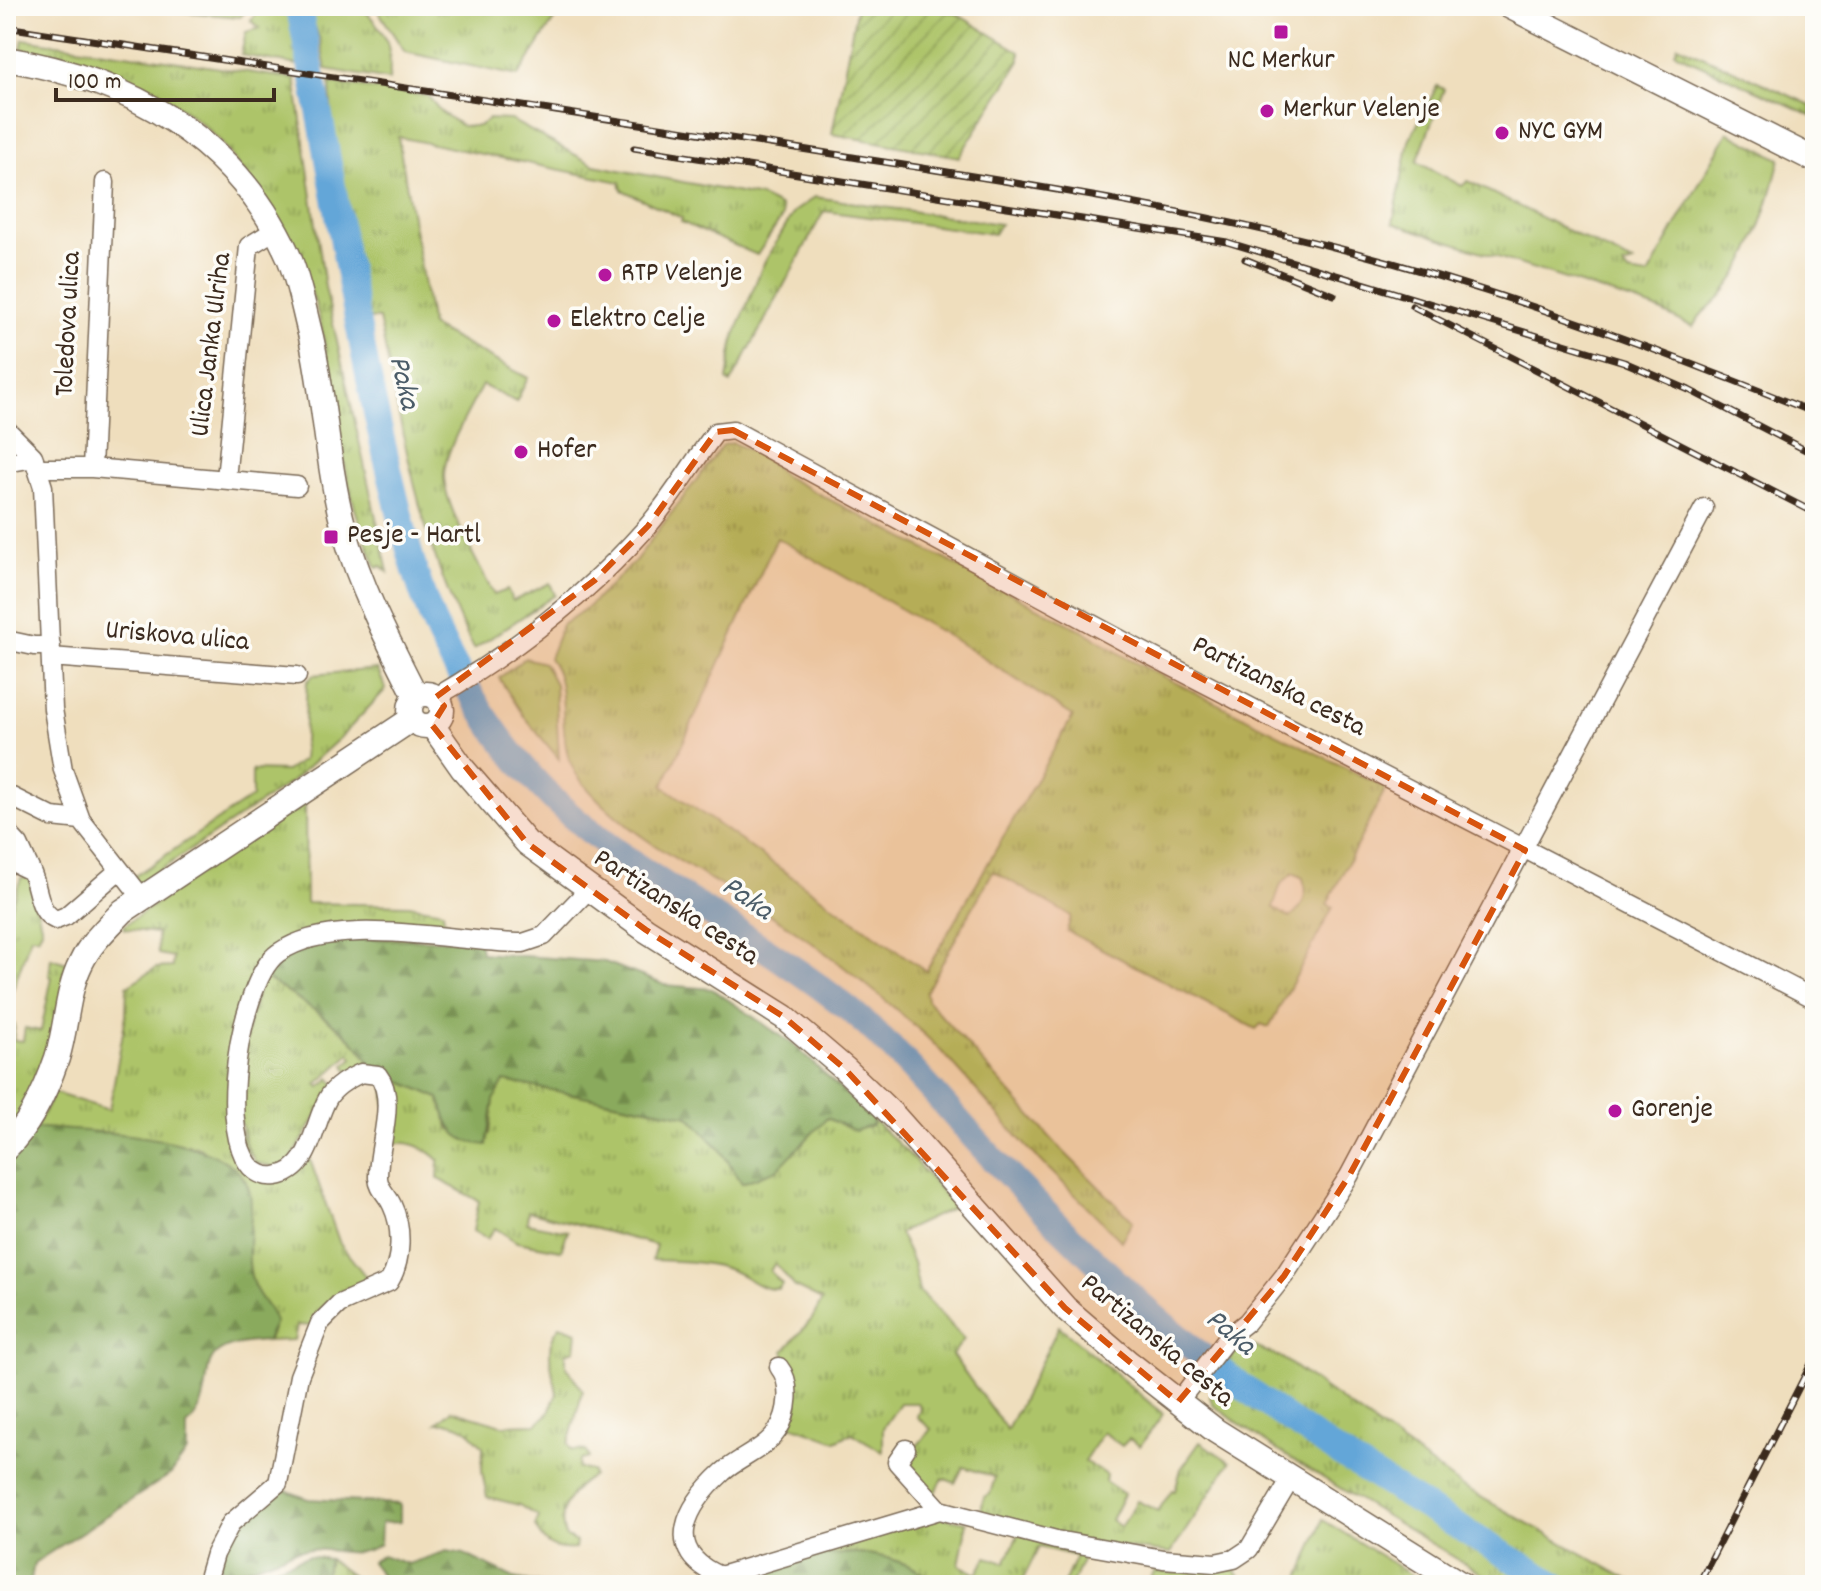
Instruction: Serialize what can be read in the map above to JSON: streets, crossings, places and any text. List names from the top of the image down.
{
  "streets": {
    "main road": ["Partizanska cesta"],
    "street": ["Toledova ulica", "Ulica Janka Ulriha", "Uriskova ulica"]
  },
  "crossings": [
    ["Toledova ulica", "Ulica Janka Ulriha"],
    ["Ulica Janka Ulriha", "Partizanska cesta"]
  ],
  "water": ["Paka"],
  "places": {
    "transit": ["NC Merkur", "Pesje - Hartl"],
    "other": [
      "Merkur Velenje",
      "NYC GYM",
      "RTP Velenje",
      "Elektro Celje",
      "Hofer",
      "Gorenje"
    ]
  },
  "scale_bar": "100 m"
}
